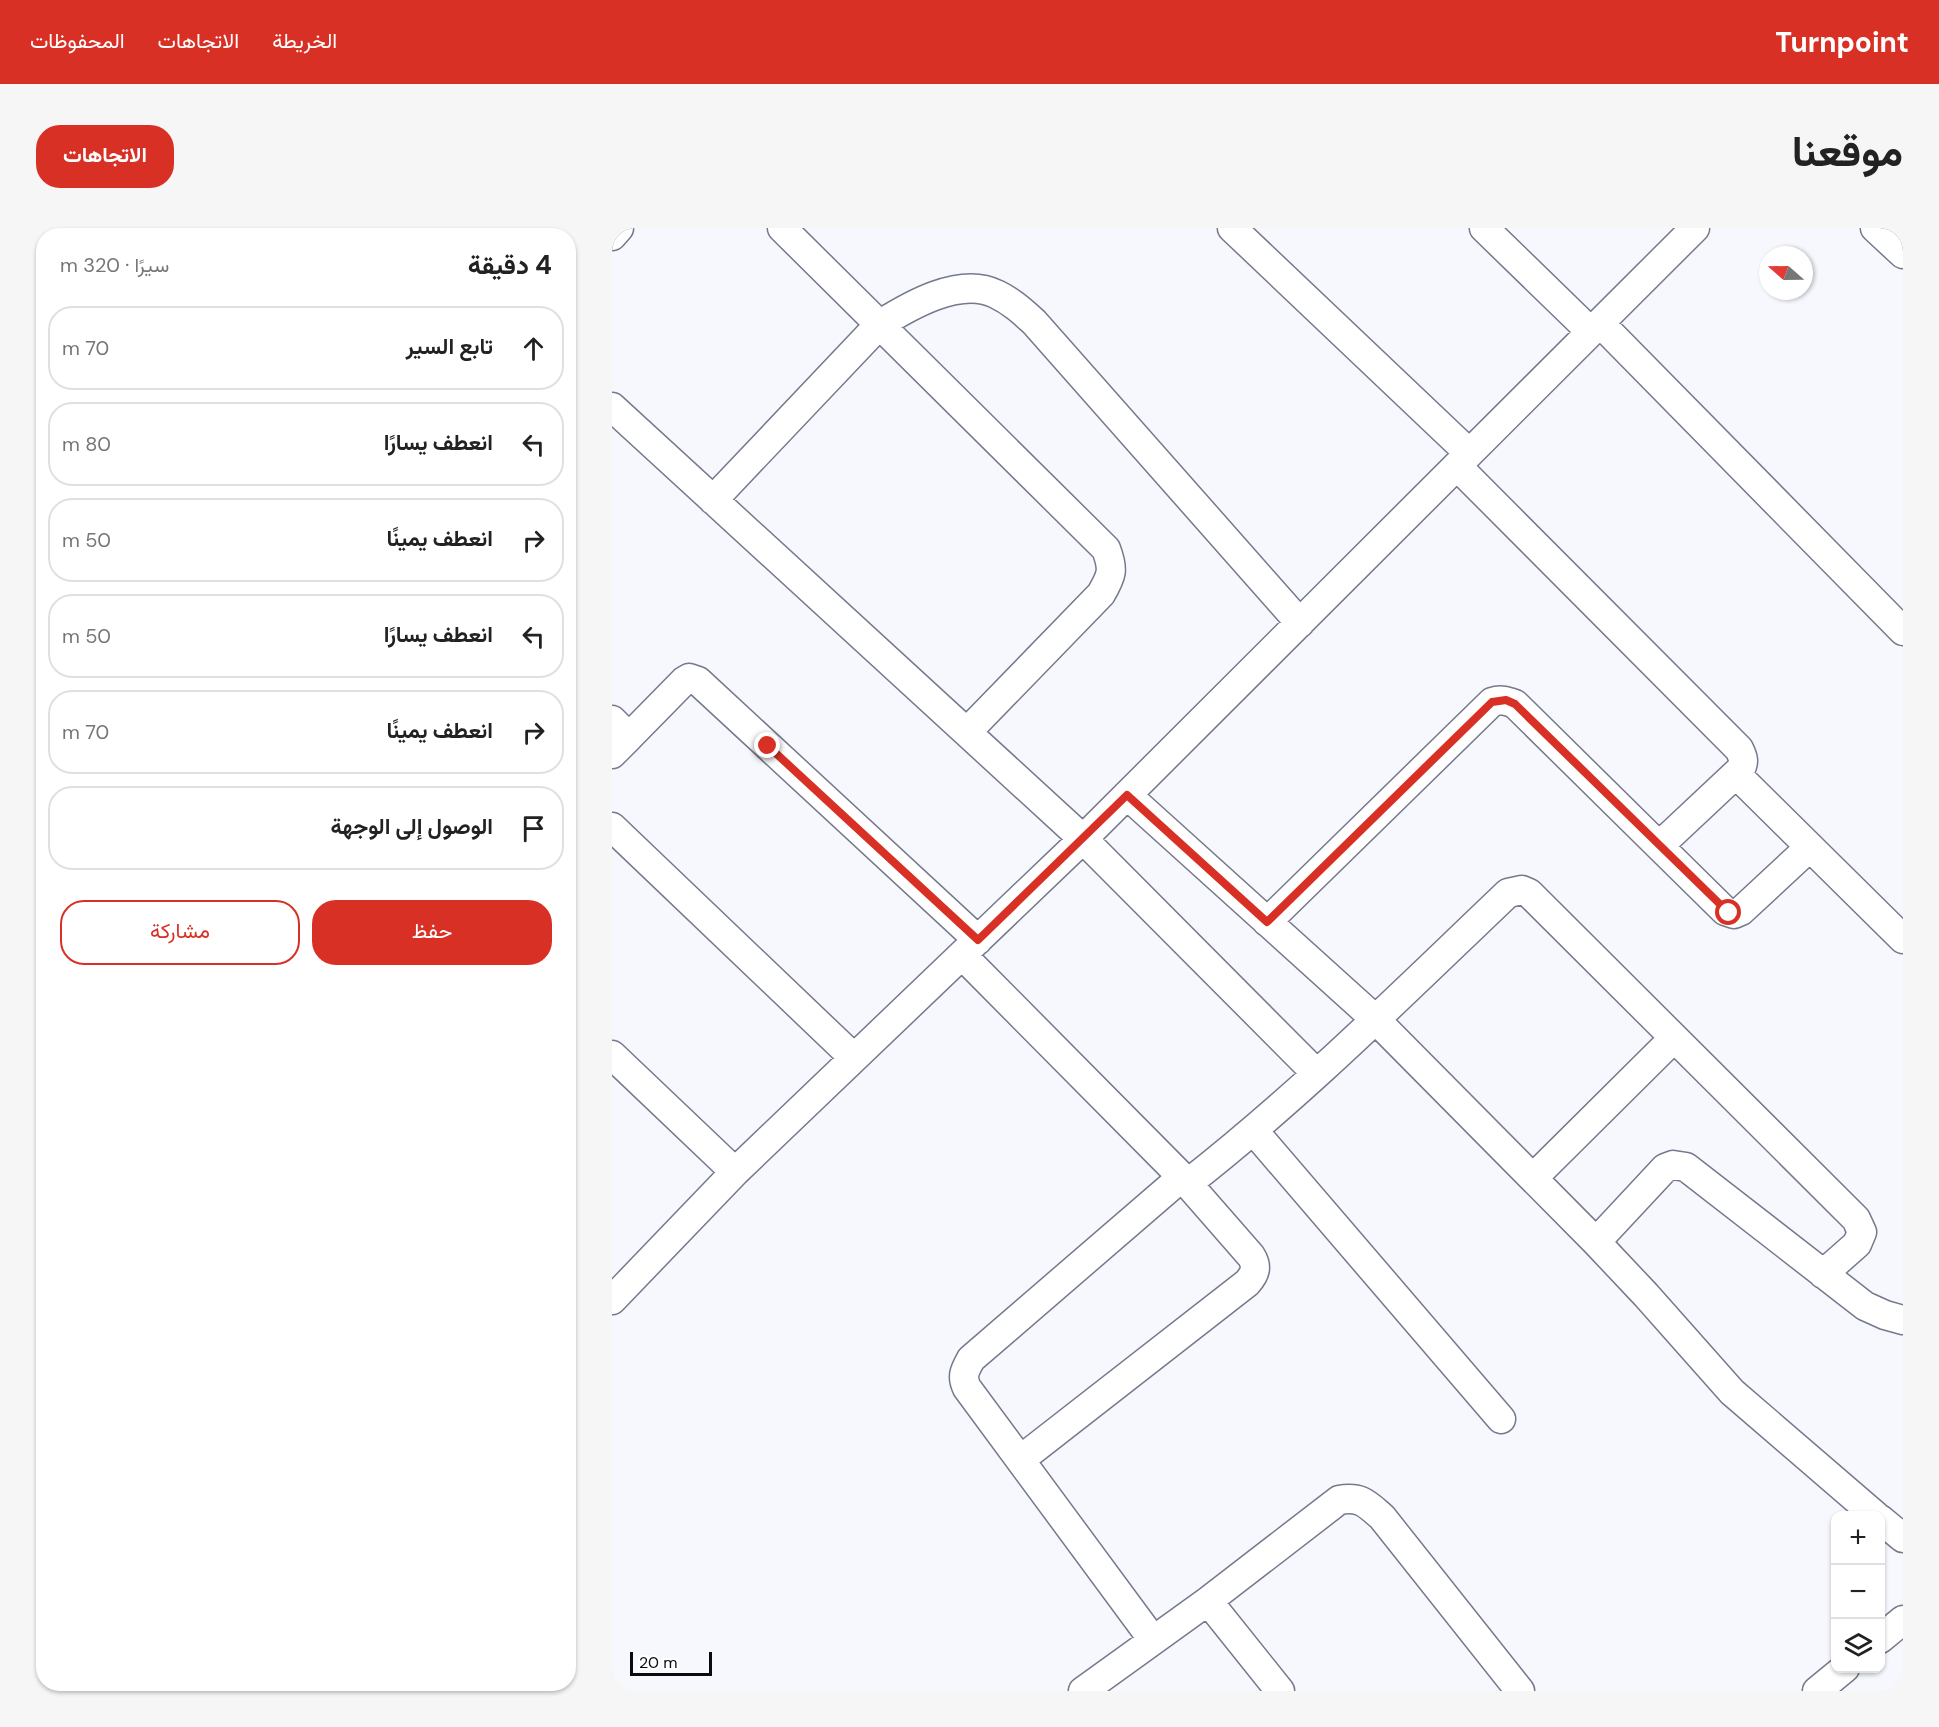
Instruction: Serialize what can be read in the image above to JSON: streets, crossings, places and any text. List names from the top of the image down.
{
  "scale_bar": "20 m",
  "north": "left",
  "page": {
    "header": "Turnpoint",
    "nav": ["الخريطة", "الاتجاهات", "المحفوظات"],
    "title": "موقعنا",
    "buttons": [
      "الاتجاهات",
      ["حفظ", "مشاركة"]
    ],
    "heading": ["4 دقيقة", "سيرًا · 320 m"],
    "list": [
      ["تابع السير", "70 m"],
      ["انعطف يسارًا", "80 m"],
      ["انعطف يمينًا", "50 m"],
      ["انعطف يسارًا", "50 m"],
      ["انعطف يمينًا", "70 m"],
      "الوصول إلى الوجهة"
    ],
    "map_buttons": ["+", "−"],
    "scale": "20 m"
  }
}
